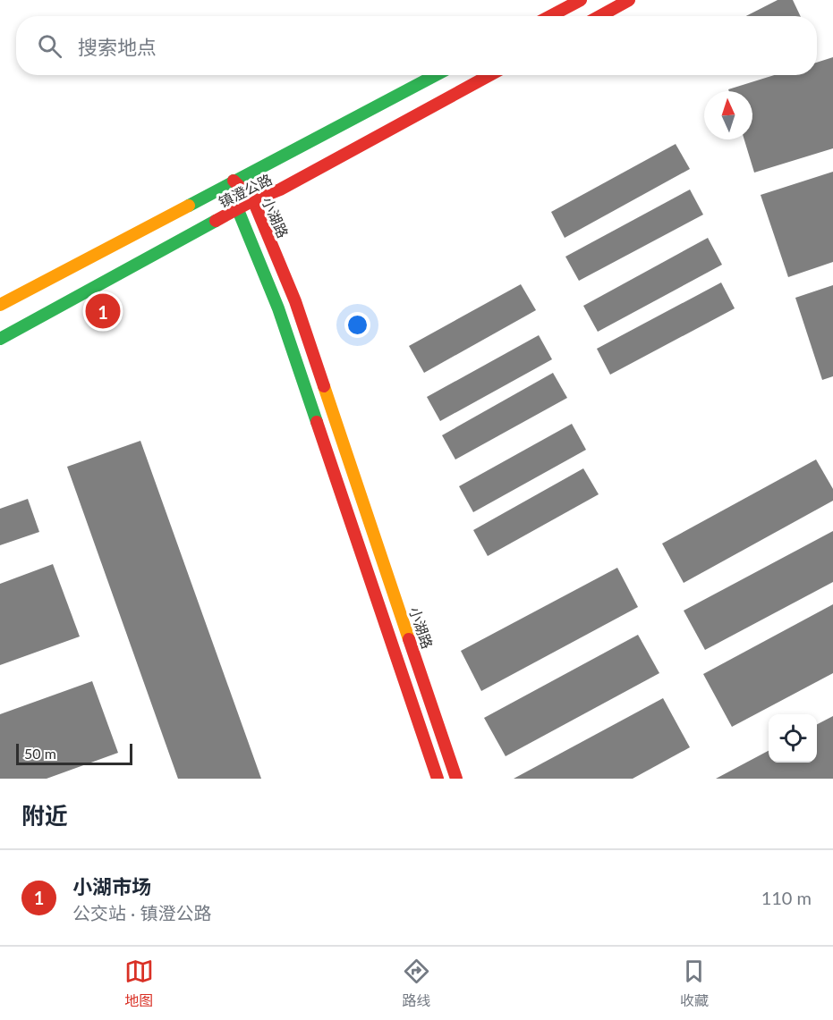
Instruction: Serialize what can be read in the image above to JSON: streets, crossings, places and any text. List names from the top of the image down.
{
  "streets": {
    "street": ["镇澄公路", "小湖路"]
  },
  "crossings": [
    ["镇澄公路", "小湖路"]
  ],
  "scale_bar": "50 m",
  "north": "top",
  "page": {
    "search": "搜索地点",
    "pins": "1",
    "scale": "50 m",
    "heading": "附近",
    "list": [
      {
        "mark": "1",
        "name": "小湖市场",
        "note": "公交站 · 镇澄公路",
        "value": "110 m"
      }
    ],
    "nav": ["地图", "路线", "收藏"]
  }
}
